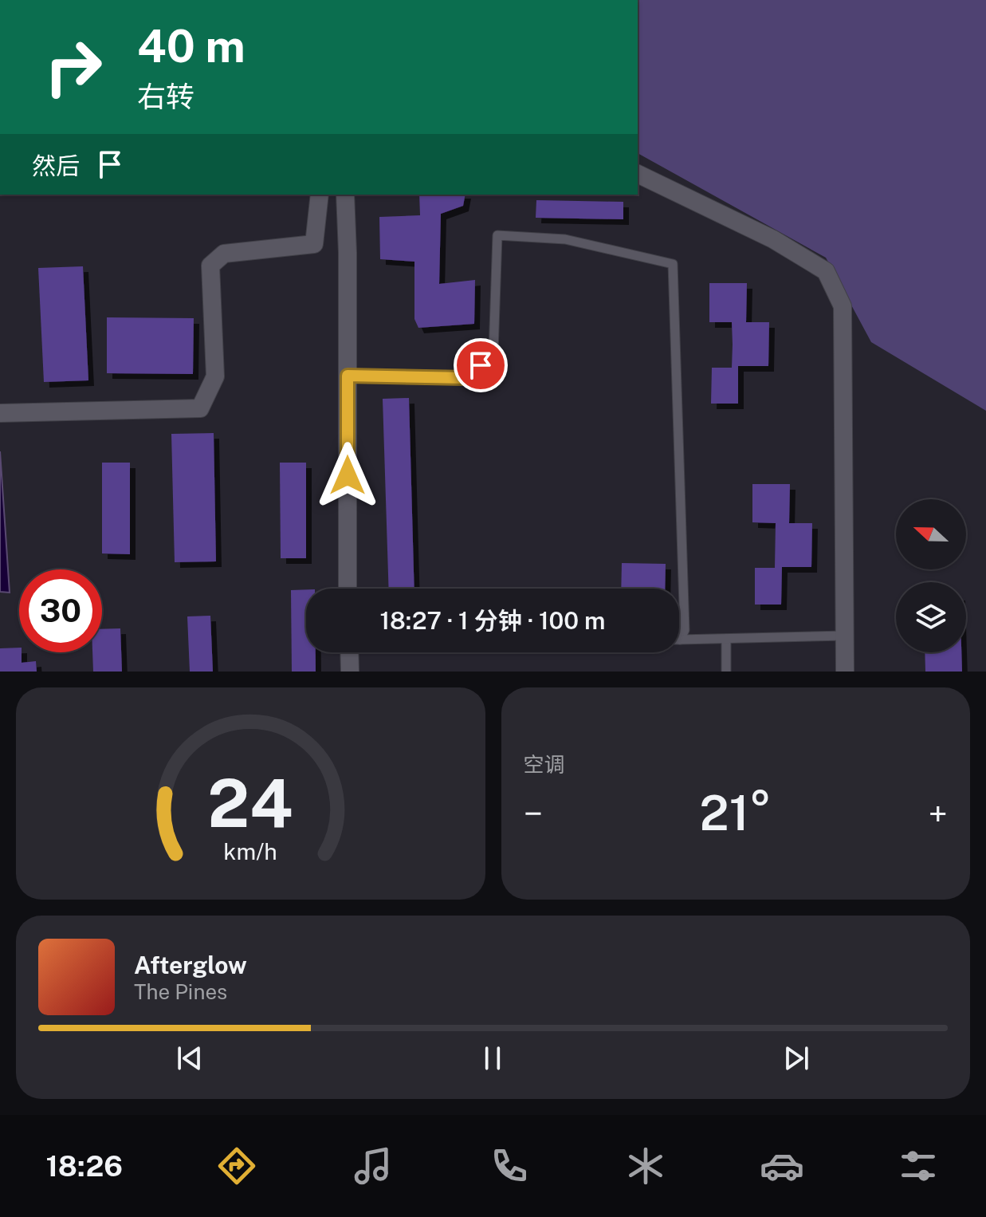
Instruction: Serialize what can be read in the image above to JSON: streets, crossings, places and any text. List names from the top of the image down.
{
  "north": "left",
  "page": {
    "turn": ["40 m", "右转"],
    "then": "然后",
    "limit": "30",
    "trip": "18:27 · 1 分钟 · 100 m",
    "tile": "空调",
    "heat": ["−", "21°", "+"],
    "song": ["Afterglow", "The Pines"],
    "tabs": "18:26",
    "gauge": ["24", "km/h"]
  }
}
